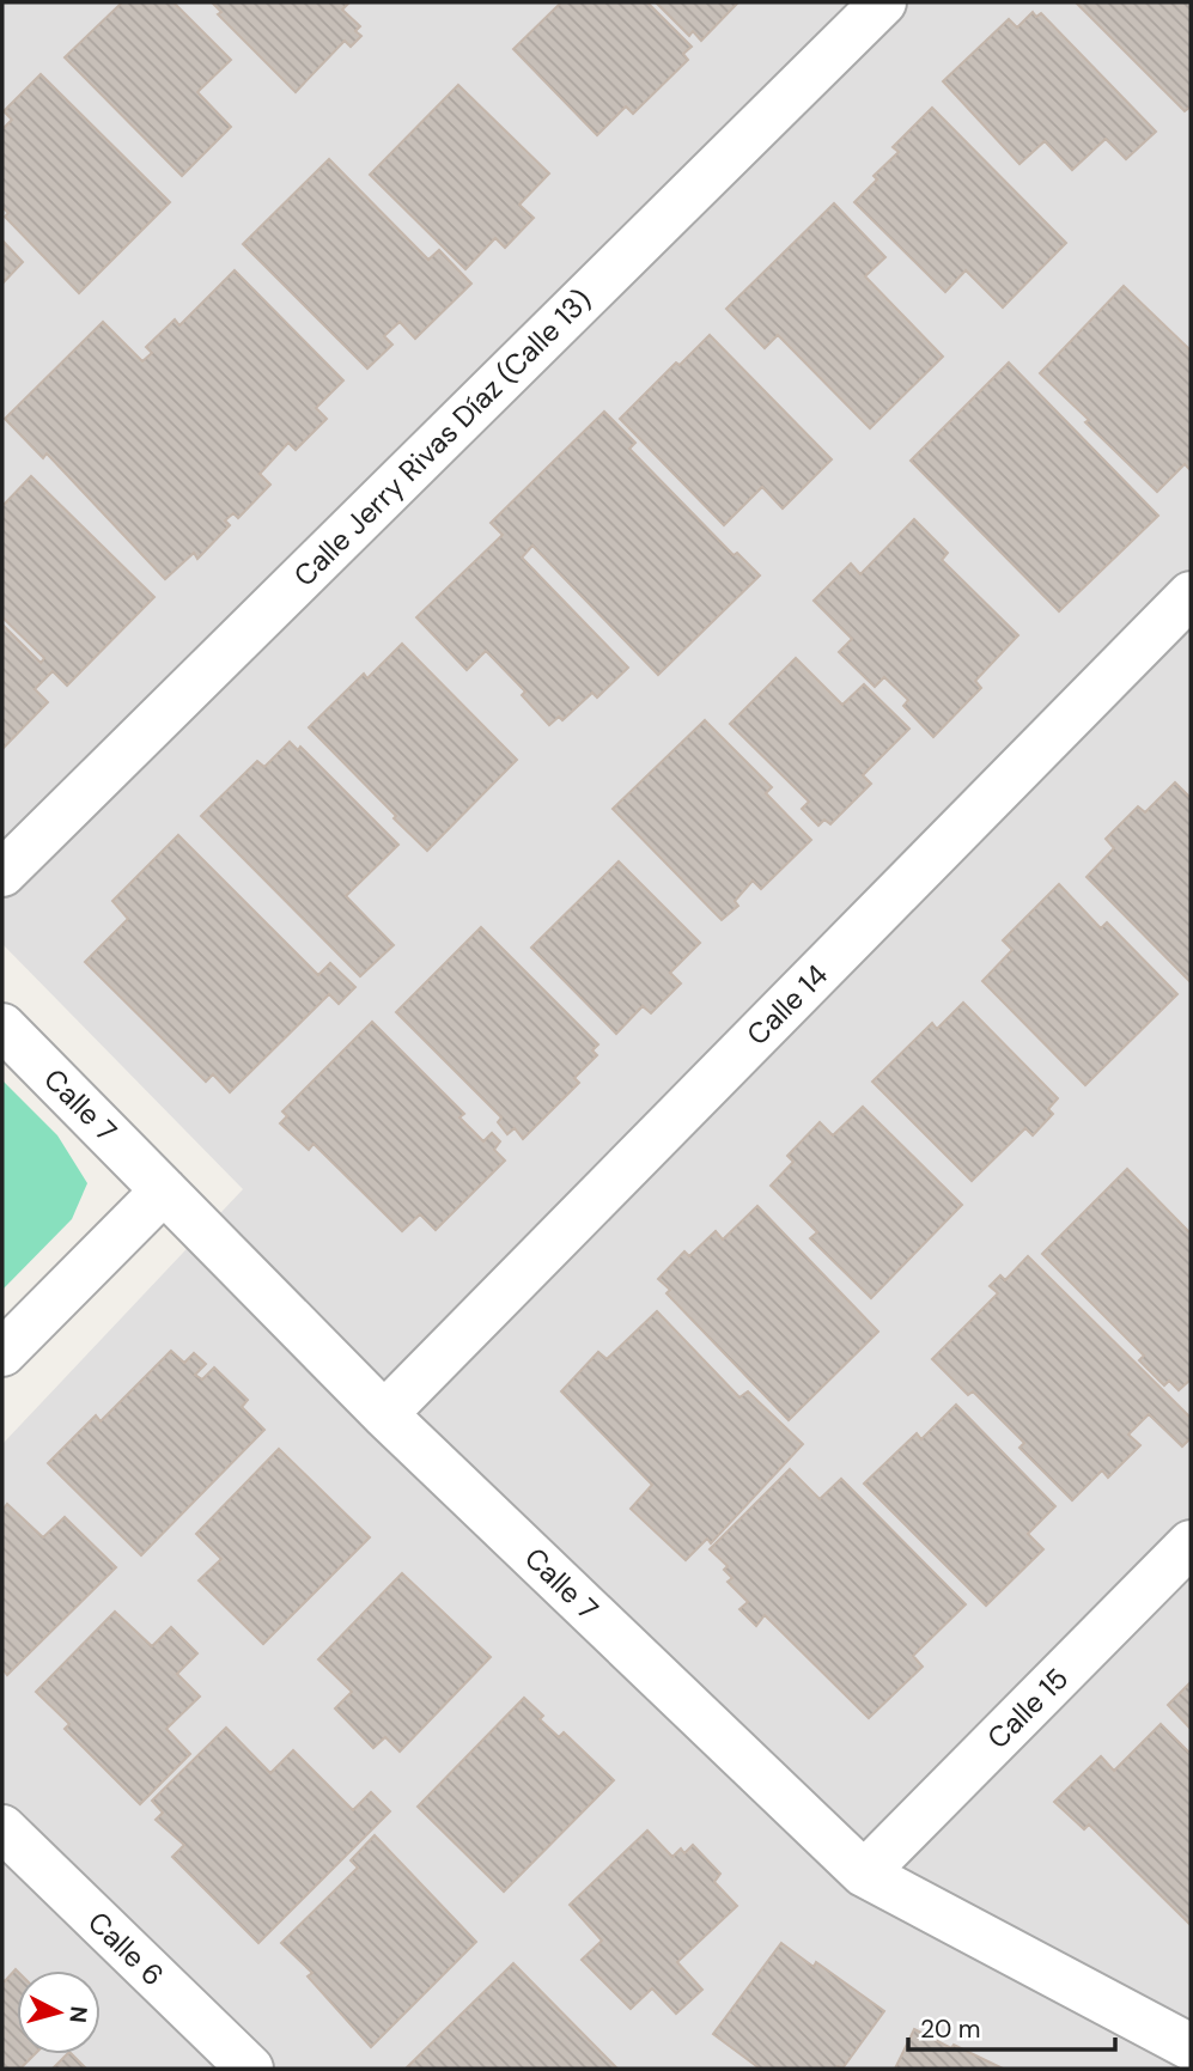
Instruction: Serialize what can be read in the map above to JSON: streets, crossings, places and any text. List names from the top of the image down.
{
  "streets": {
    "street": [
      "Calle Jerry Rivas Díaz (Calle 13)",
      "Calle 14",
      "Calle 7",
      "Calle 15",
      "Calle 6"
    ]
  },
  "crossings": [
    ["Calle 14", "Calle 7"],
    ["Calle 7", "Calle 15"]
  ],
  "scale_bar": "20 m",
  "north": "right"
}
